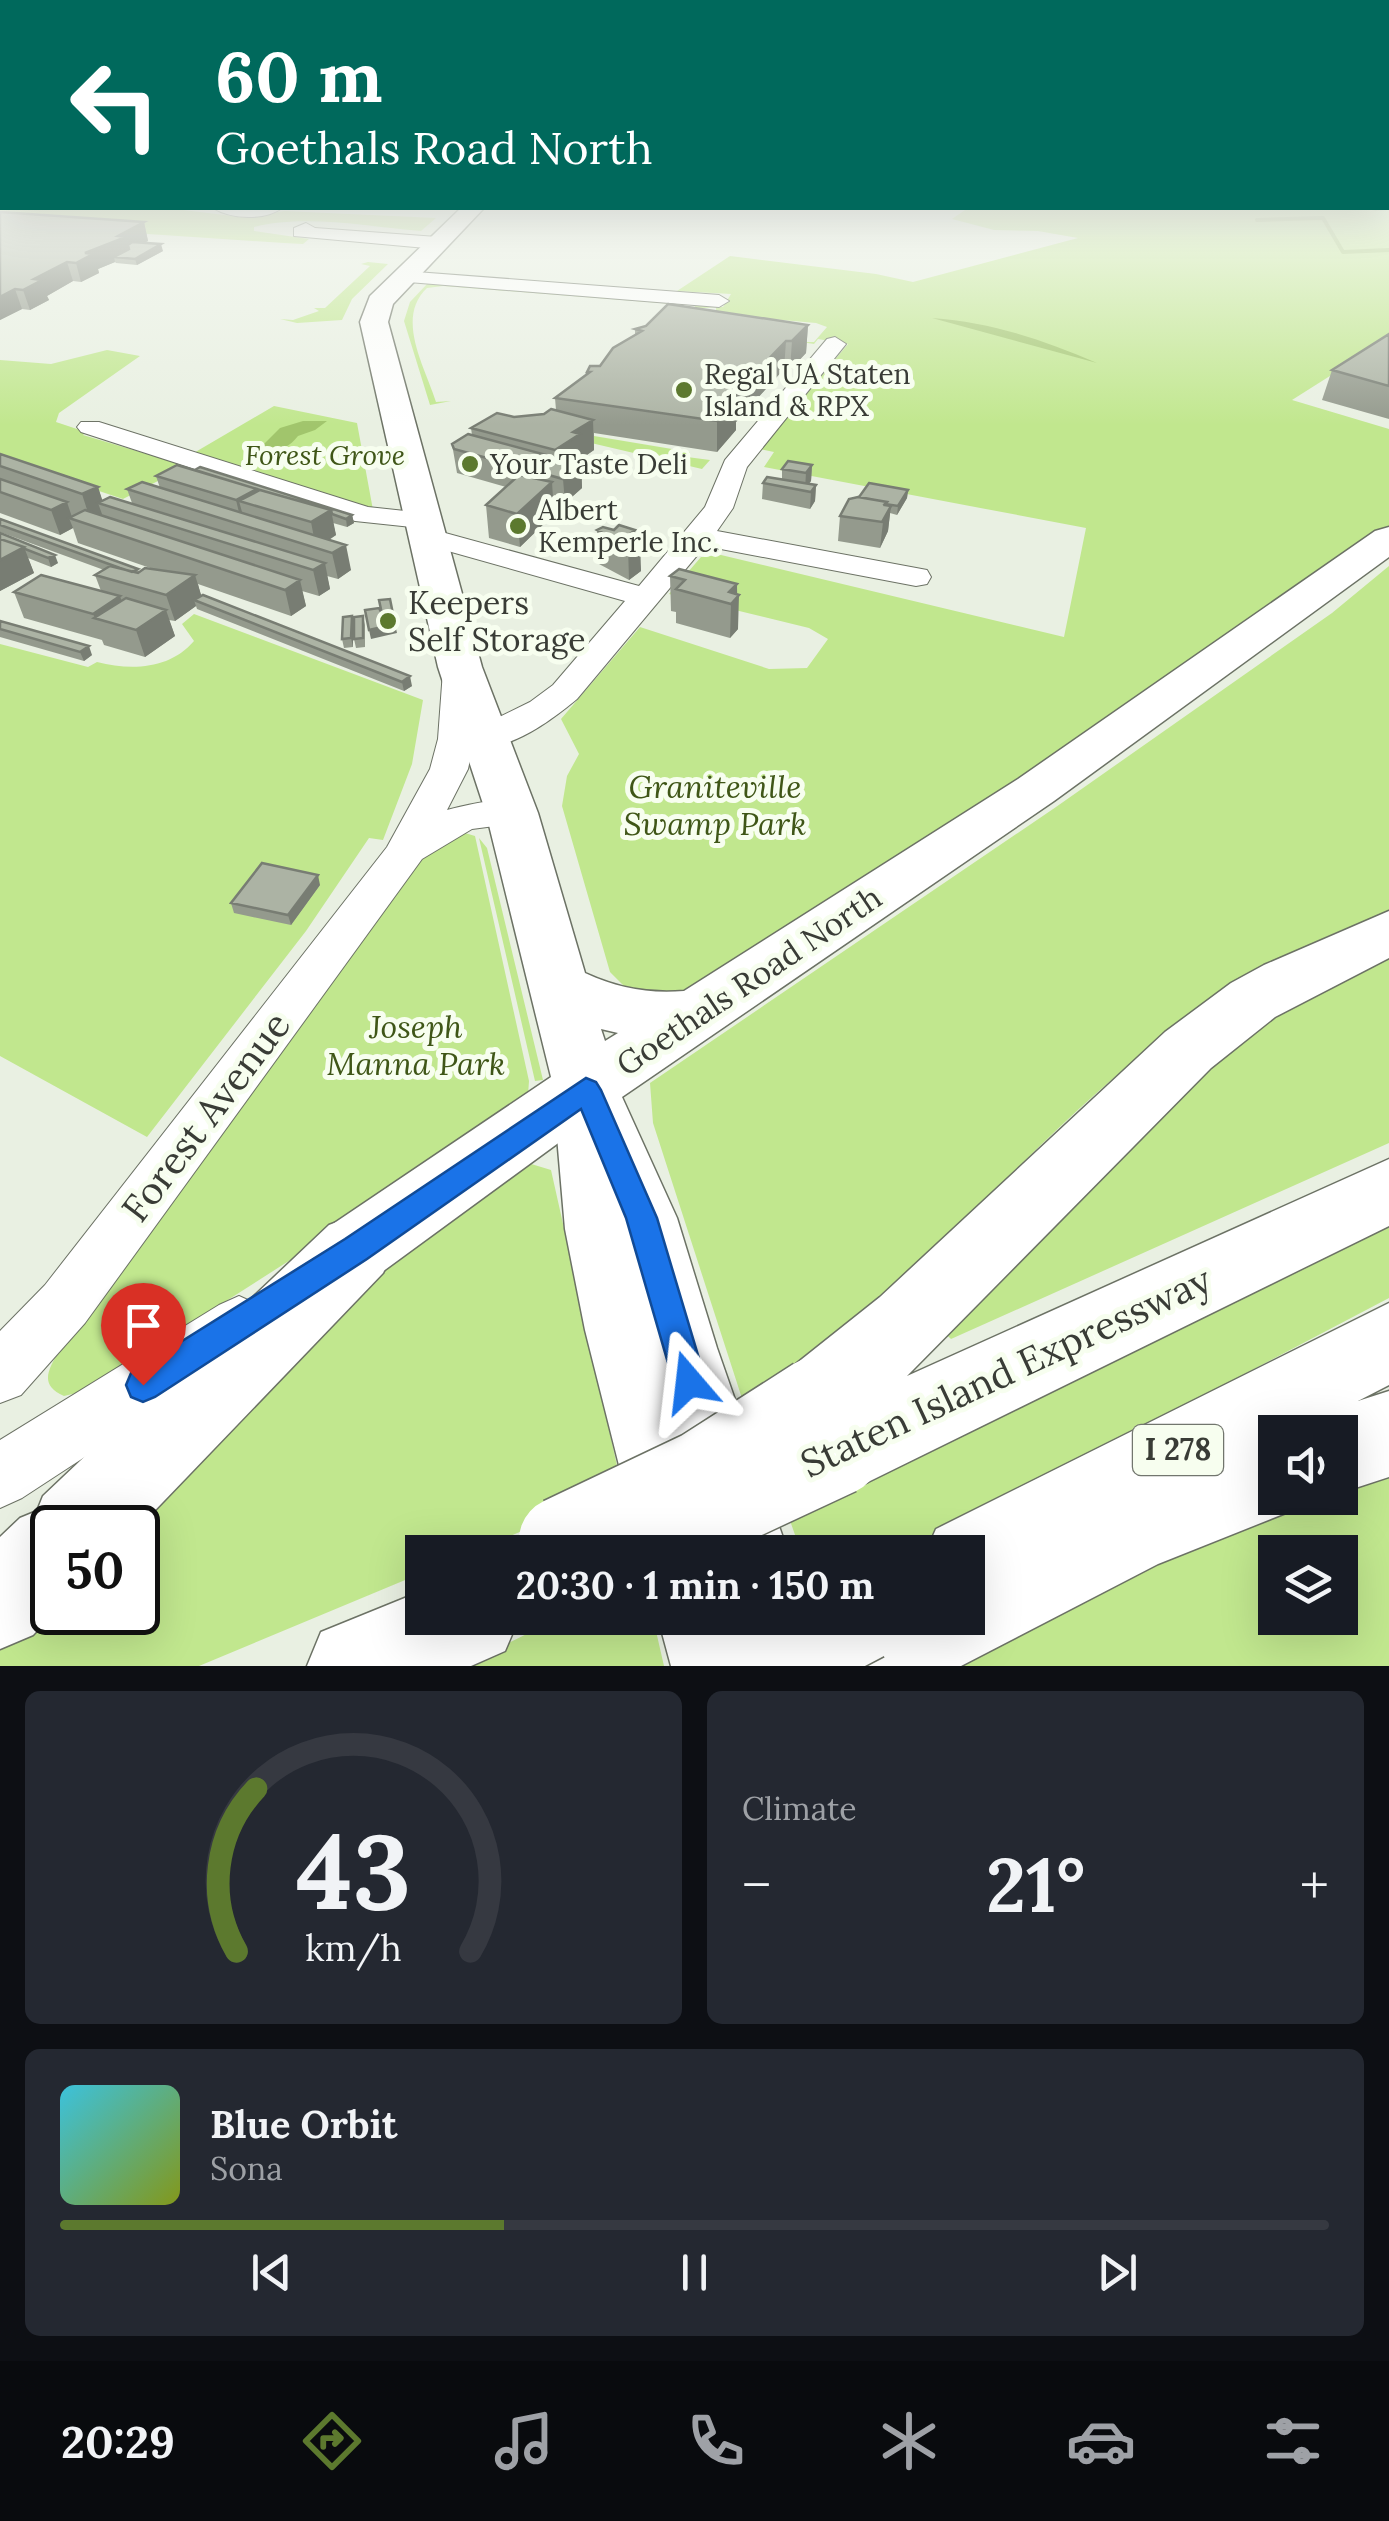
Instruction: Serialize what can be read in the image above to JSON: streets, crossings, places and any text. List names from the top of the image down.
{
  "streets": {
    "highway": ["Staten Island Expressway", "I 278"],
    "main road": ["Goethals Road North", "Forest Avenue"]
  },
  "parks": ["Forest Grove", "Graniteville Swamp Park", "Joseph Manna Park"],
  "places": [
    "Regal UA Staten Island & RPX",
    "Your Taste Deli",
    "Albert Kemperle Inc.",
    "Keepers Self Storage"
  ],
  "page": {
    "turn": ["60 m", "Goethals Road North"],
    "limit": "50",
    "trip": "20:30 · 1 min · 150 m",
    "tile": "Climate",
    "heat": ["−", "21°", "+"],
    "song": ["Blue Orbit", "Sona"],
    "tabs": "20:29",
    "gauge": ["43", "km/h"]
  }
}
